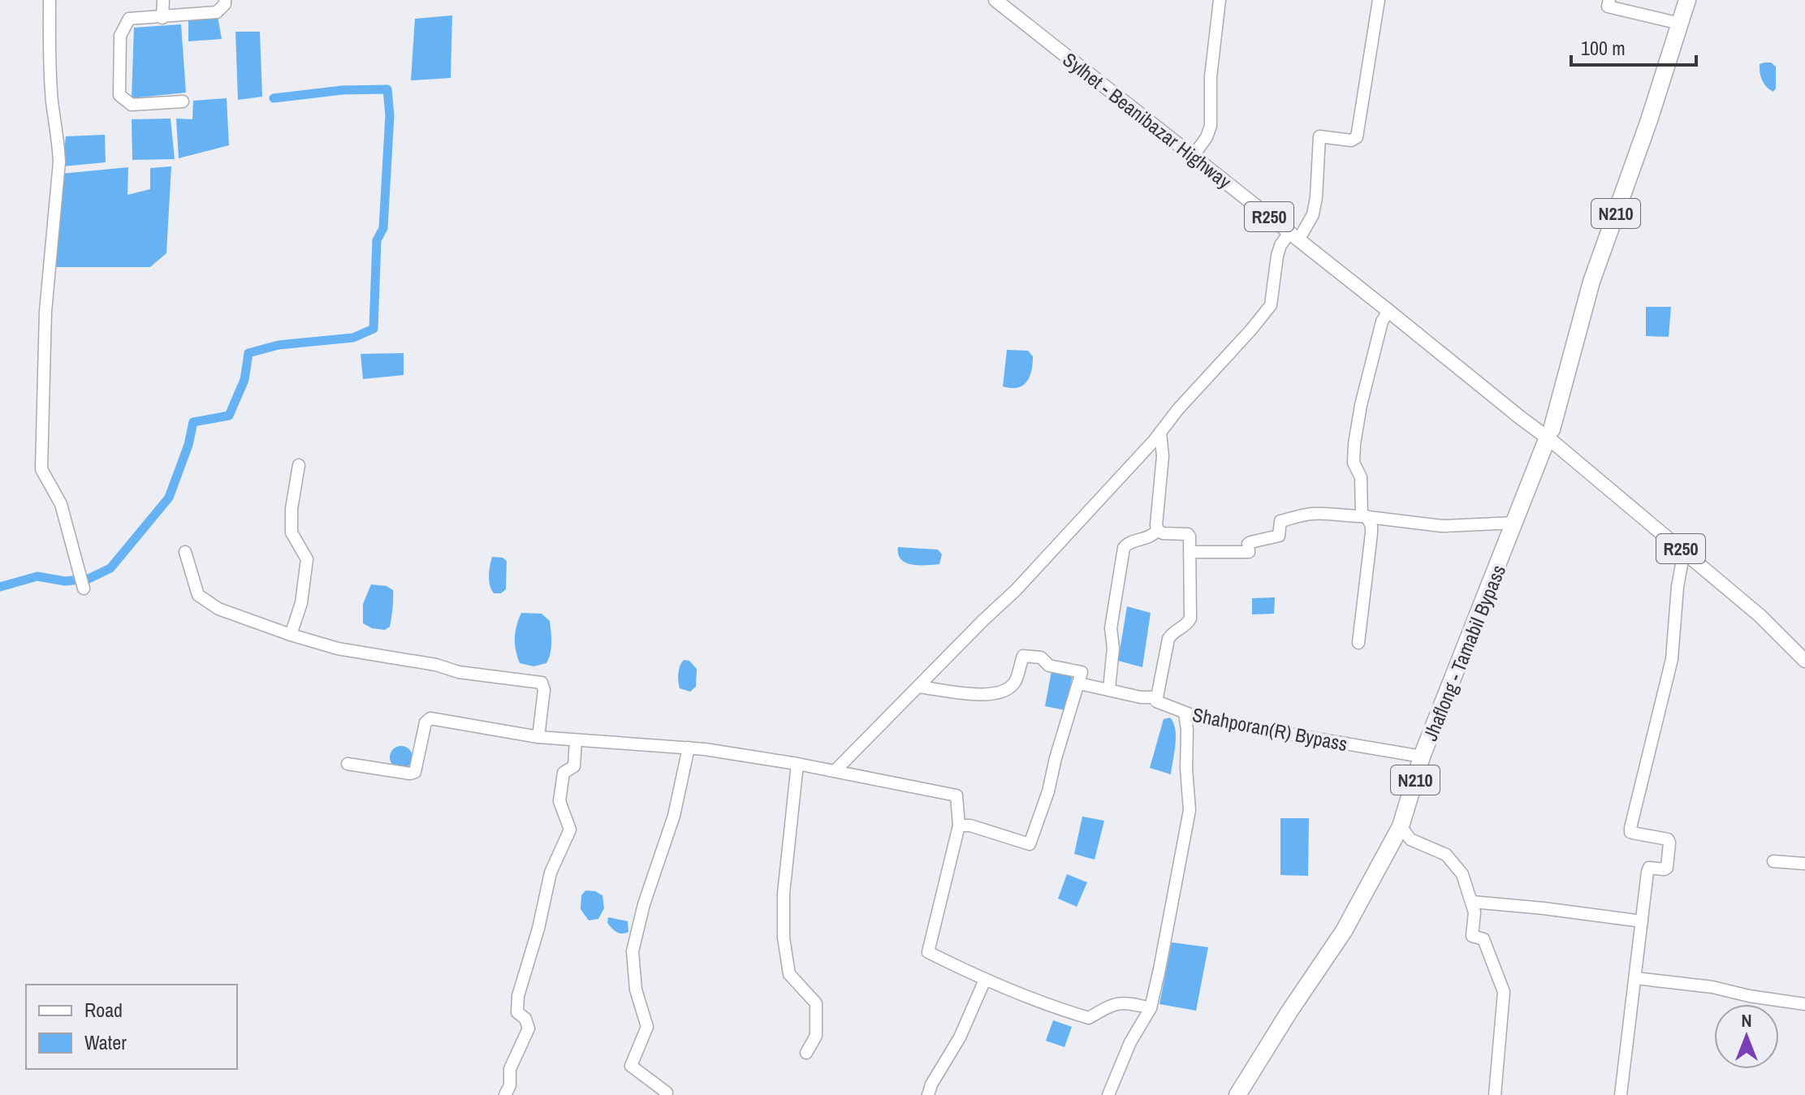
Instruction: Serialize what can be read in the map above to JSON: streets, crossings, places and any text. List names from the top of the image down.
{
  "streets": {
    "highway": ["N210", "Jhaflong - Tamabil Bypass"],
    "main road": ["Sylhet - Beanibazar Highway", "R250"],
    "street": ["Shahporan(R) Bypass"]
  },
  "crossings": [
    ["Sylhet - Beanibazar Highway", "R250"],
    ["Sylhet - Beanibazar Highway", "Jhaflong - Tamabil Bypass"],
    ["R250", "Jhaflong - Tamabil Bypass"],
    ["Jhaflong - Tamabil Bypass", "Shahporan(R) Bypass"]
  ],
  "legend": ["Road", "Water"],
  "scale_bar": "100 m",
  "north": "top"
}
